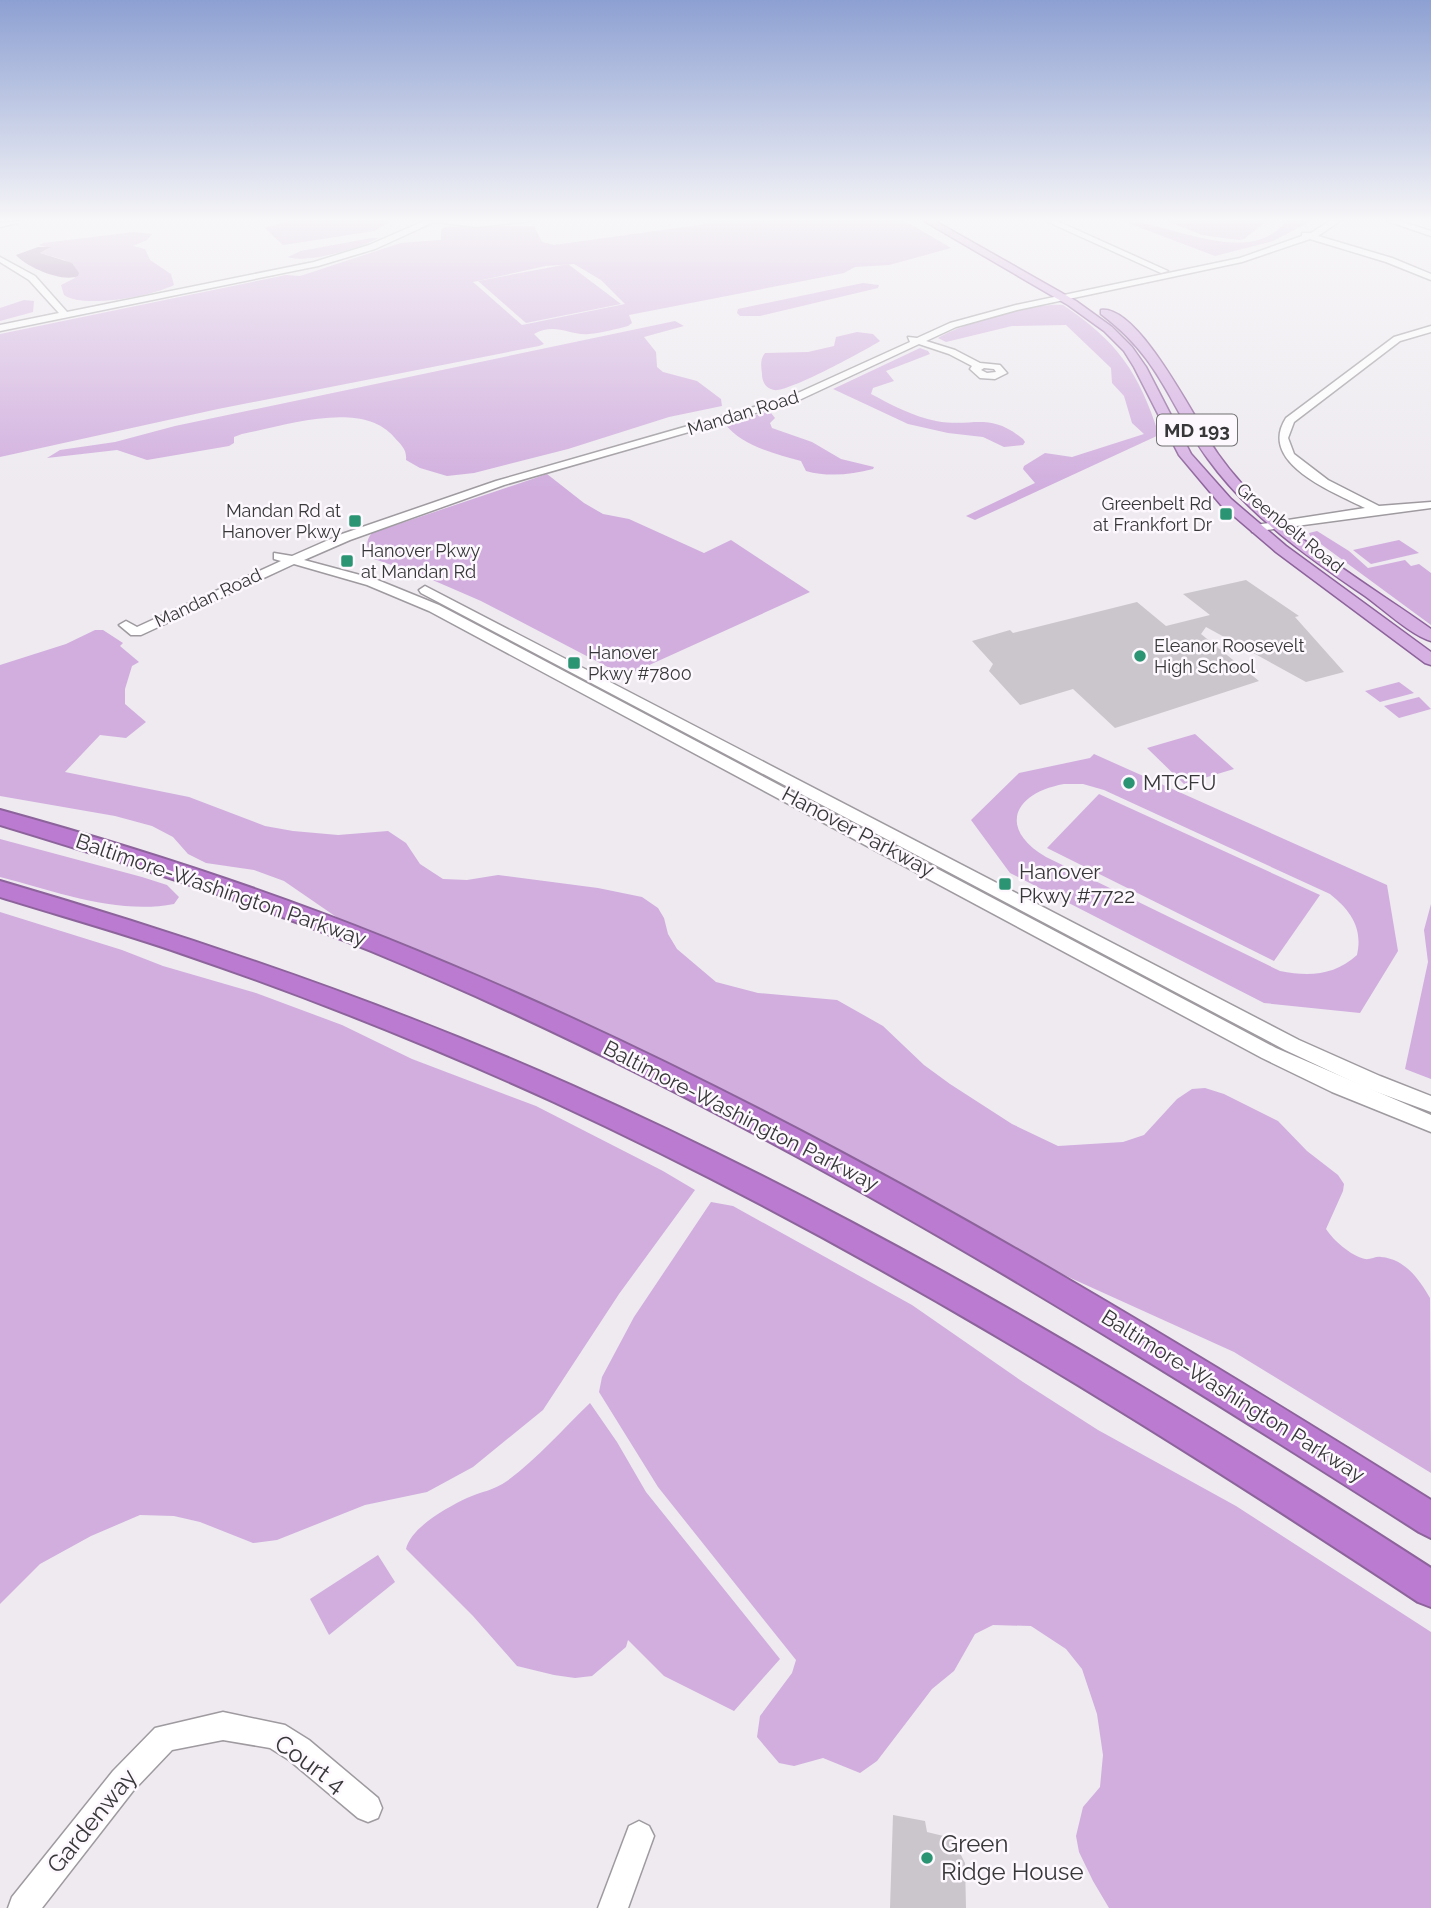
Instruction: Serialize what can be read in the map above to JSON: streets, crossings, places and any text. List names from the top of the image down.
{
  "streets": {
    "highway": ["Baltimore-Washington Parkway"],
    "main road": ["MD 193", "Greenbelt Road"],
    "street": [
      "Mandan Road",
      "Hanover Parkway",
      "Court 4",
      "Gardenway"
    ]
  },
  "crossings": [
    ["Mandan Road", "Hanover Parkway"],
    ["Court 4", "Gardenway"]
  ],
  "places": {
    "transit": [
      "Greenbelt Rd at Frankfort Dr",
      "Mandan Rd at Hanover Pkwy",
      "Hanover Pkwy at Mandan Rd",
      "Hanover Pkwy #7800",
      "Hanover Pkwy #7722"
    ],
    "other": ["Eleanor Roosevelt High School", "MTCFU", "Green Ridge House"]
  }
}
